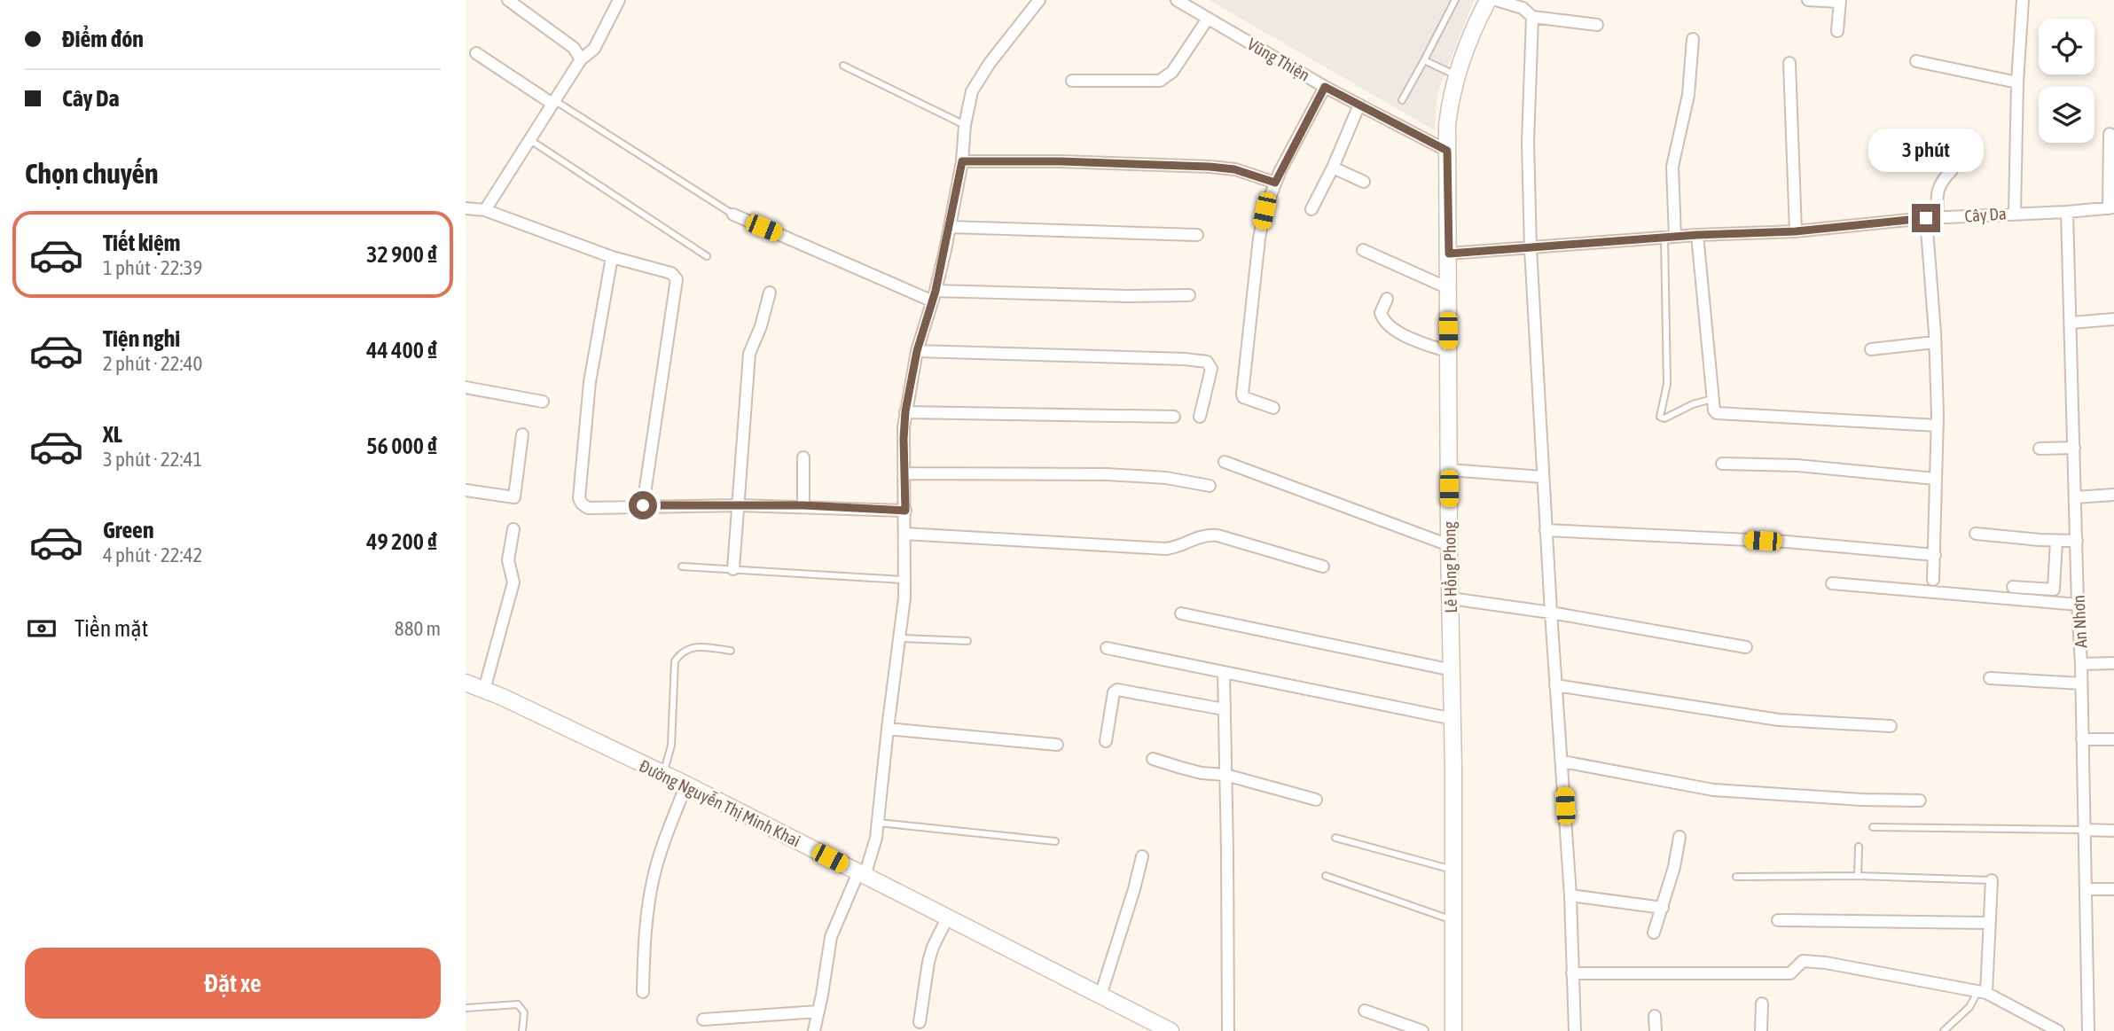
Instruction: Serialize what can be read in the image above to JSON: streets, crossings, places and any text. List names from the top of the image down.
{
  "streets": {
    "main road": ["Lê Hồng Phong", "Đường Nguyễn Thị Minh Khai"],
    "street": ["Vũng Thiện", "Cây Da", "An Nhơn"]
  },
  "crossings": [
    ["Vũng Thiện", "Lê Hồng Phong"],
    ["Cây Da", "Lê Hồng Phong"],
    ["Cây Da", "An Nhơn"]
  ],
  "page": {
    "banner": ["Điểm đón", "Cây Da"],
    "bubble": "3 phút",
    "heading": "Chọn chuyến",
    "list": [
      {
        "name": "Tiết kiệm",
        "note": "1 phút · 22:39",
        "value": "32 900 ₫"
      },
      {
        "name": "Tiện nghi",
        "note": "2 phút · 22:40",
        "value": "44 400 ₫"
      },
      {
        "name": "XL",
        "note": "3 phút · 22:41",
        "value": "56 000 ₫"
      },
      {
        "name": "Green",
        "note": "4 phút · 22:42",
        "value": "49 200 ₫"
      }
    ],
    "pay": ["Tiền mặt", "880 m"],
    "buttons": "Đặt xe"
  }
}
